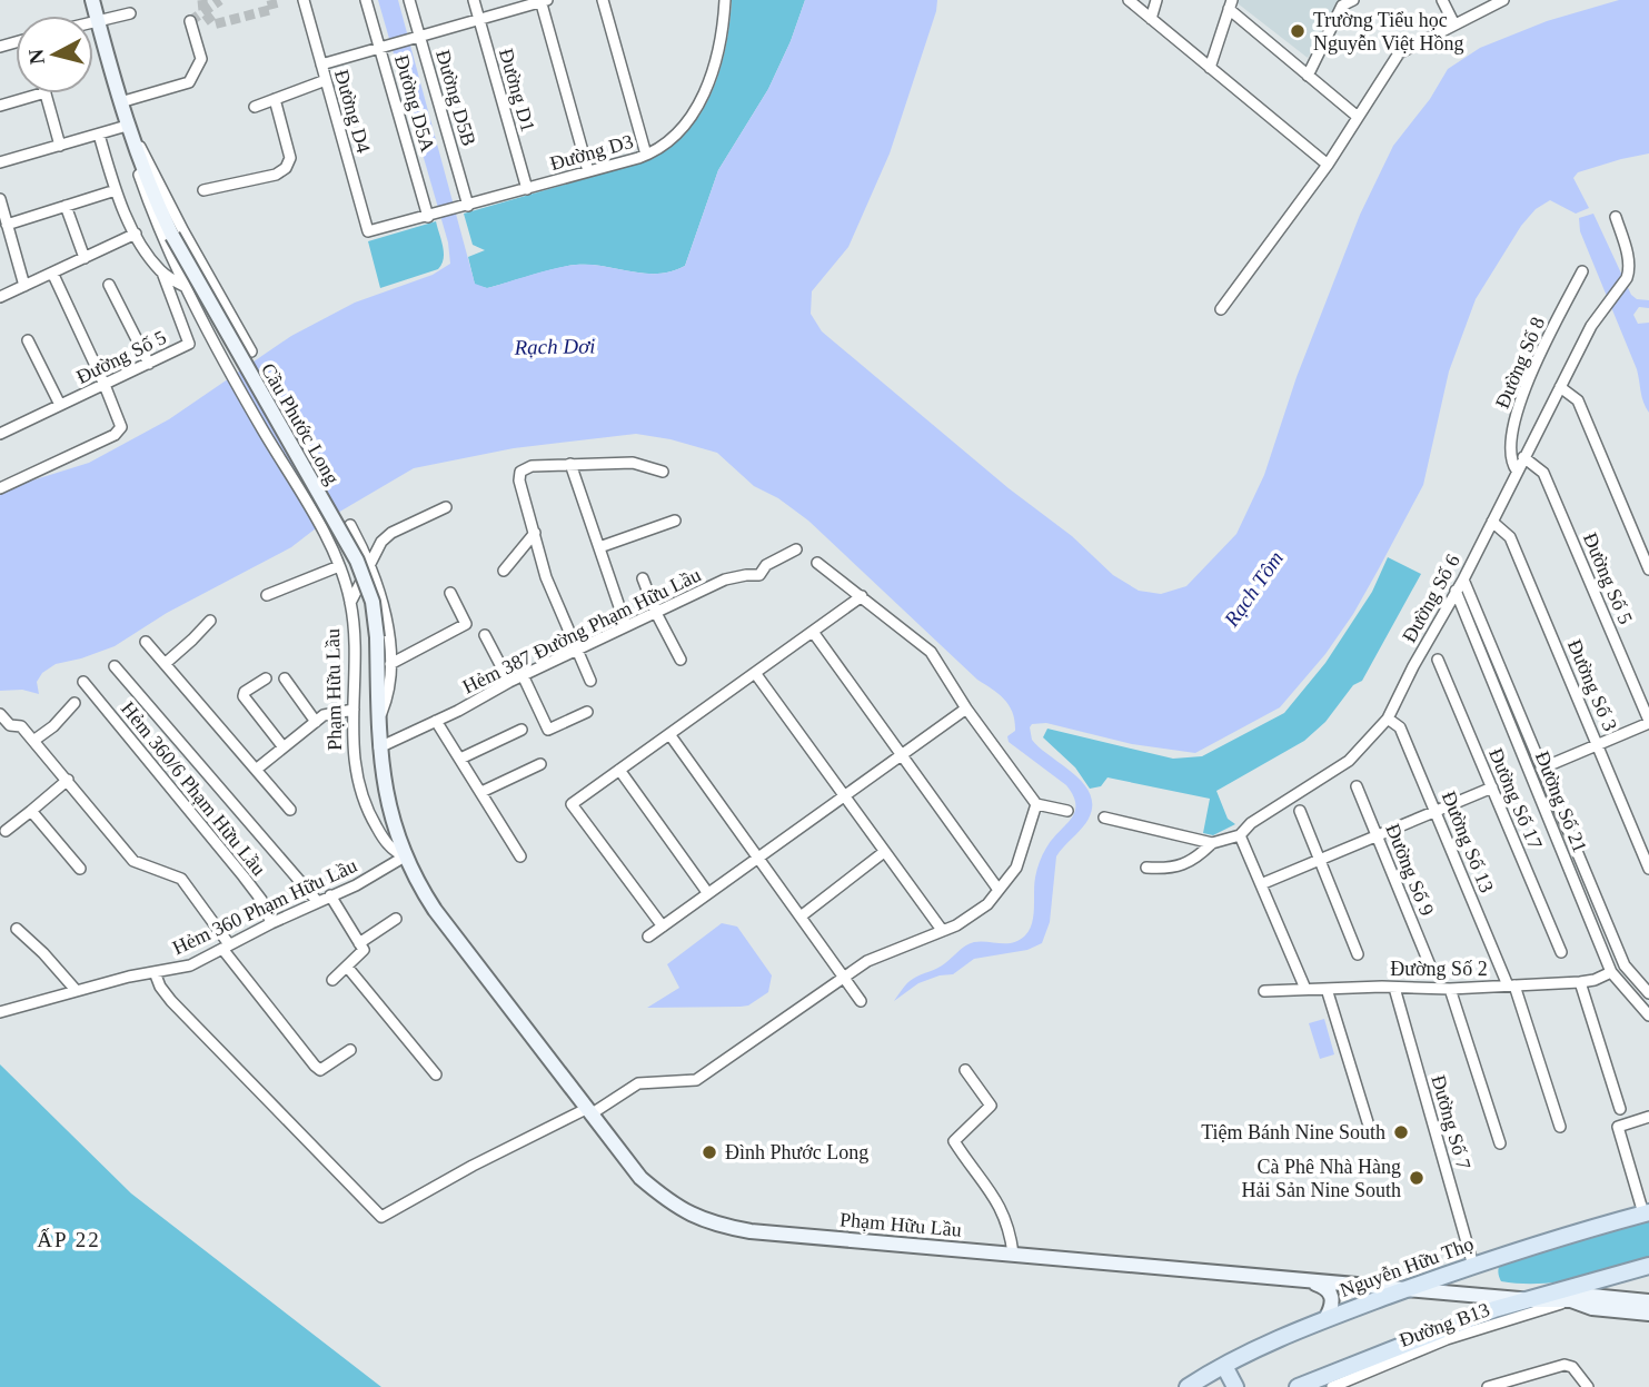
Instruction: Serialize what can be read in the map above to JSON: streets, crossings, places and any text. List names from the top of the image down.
{
  "streets": {
    "main road": ["Cầu Phước Long", "Phạm Hữu Lầu", "Nguyễn Hữu Thọ"],
    "street": [
      "Đường D1",
      "Đường D5B",
      "Đường D5A",
      "Đường D4",
      "Đường D3",
      "Đường Số 5",
      "Đường Số 8",
      "Đường Số 6",
      "Hẻm 387 Đường Phạm Hữu Lầu",
      "Đường Số 3",
      "Hẻm 360/6 Phạm Hữu Lầu",
      "Đường Số 17",
      "Đường Số 21",
      "Đường Số 13",
      "Đường Số 9",
      "Hẻm 360 Phạm Hữu Lầu",
      "Đường Số 2",
      "Đường Số 7",
      "Đường B13"
    ]
  },
  "crossings": [
    ["Đường D1", "Đường D3"],
    ["Đường D5B", "Đường D3"],
    ["Đường D5A", "Đường D4"],
    ["Đường D5A", "Đường D3"],
    ["Đường D4", "Đường D3"],
    ["Đường Số 5", "Đường Số 6"],
    ["Đường Số 8", "Đường Số 6"],
    ["Cầu Phước Long", "Phạm Hữu Lầu"],
    ["Đường Số 6", "Đường Số 3"],
    ["Đường Số 6", "Đường Số 21"],
    ["Đường Số 6", "Đường Số 13"],
    ["Hẻm 387 Đường Phạm Hữu Lầu", "Phạm Hữu Lầu"],
    ["Phạm Hữu Lầu", "Hẻm 360 Phạm Hữu Lầu"],
    ["Phạm Hữu Lầu", "Nguyễn Hữu Thọ"],
    ["Phạm Hữu Lầu", "Đường B13"],
    ["Hẻm 360/6 Phạm Hữu Lầu", "Hẻm 360 Phạm Hữu Lầu"],
    ["Đường Số 21", "Đường Số 2"],
    ["Đường Số 13", "Đường Số 2"],
    ["Đường Số 2", "Đường Số 7"],
    ["Đường Số 7", "Nguyễn Hữu Thọ"]
  ],
  "districts": ["ẤP 22"],
  "water": ["Rạch Dơi", "Rạch Tôm"],
  "places": [
    "Trường Tiểu học Nguyễn Việt Hồng",
    "Tiệm Bánh Nine South",
    "Đình Phước Long",
    "Cà Phê Nhà Hàng Hải Sản Nine South"
  ],
  "north": "left"
}
